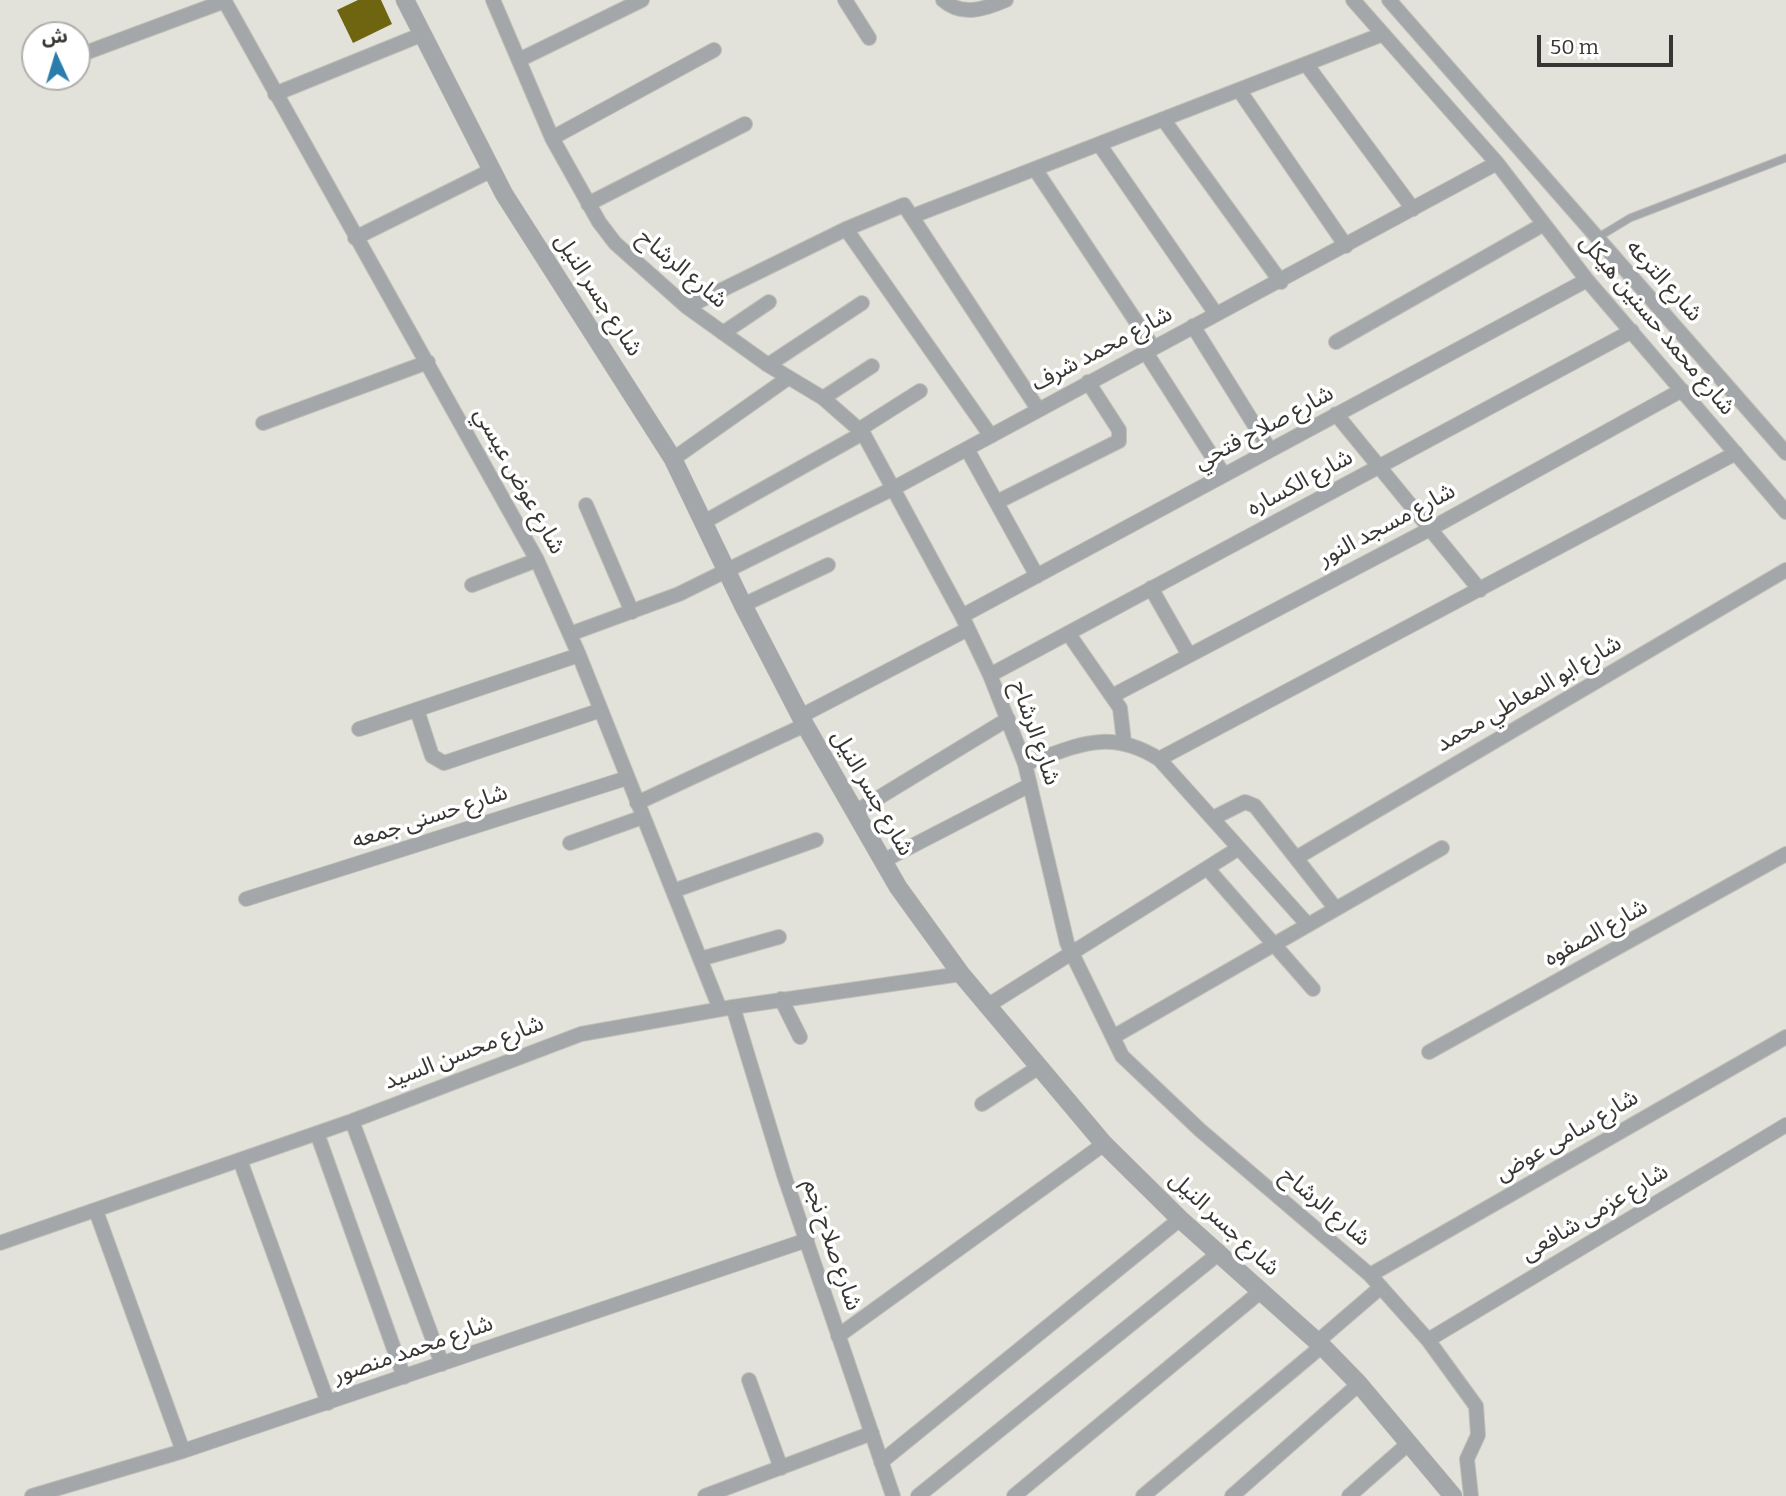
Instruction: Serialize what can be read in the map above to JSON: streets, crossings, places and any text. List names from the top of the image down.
{
  "streets": {
    "street": [
      "شارع الرشاح",
      "شارع الترعه",
      "شارع جسر النيل",
      "شارع محمد حسنين هيكل",
      "شارع محمد شرف",
      "شارع صلاح فتحي",
      "شارع عوض عيسي",
      "شارع الكساره",
      "شارع مسجد النور",
      "شارع ابو المعاطي محمد",
      "شارع حسنى جمعه",
      "شارع الصفوه",
      "شارع محسن السيد",
      "شارع سامى عوض",
      "شارع عزمى شافعى",
      "شارع صلاح نجم",
      "شارع محمد منصور"
    ]
  },
  "crossings": [
    ["شارع الرشاح", "شارع محمد شرف"],
    ["شارع الرشاح", "شارع صلاح فتحي"],
    ["شارع الرشاح", "شارع الكساره"],
    ["شارع الرشاح", "شارع سامى عوض"],
    ["شارع الرشاح", "شارع عزمى شافعى"],
    ["شارع جسر النيل", "شارع محمد شرف"],
    ["شارع جسر النيل", "شارع صلاح فتحي"],
    ["شارع جسر النيل", "شارع محسن السيد"],
    ["شارع محمد حسنين هيكل", "شارع محمد شرف"],
    ["شارع محمد حسنين هيكل", "شارع صلاح فتحي"],
    ["شارع محمد حسنين هيكل", "شارع الكساره"],
    ["شارع محمد حسنين هيكل", "شارع مسجد النور"],
    ["شارع محمد شرف", "شارع عوض عيسي"],
    ["شارع صلاح فتحي", "شارع عوض عيسي"],
    ["شارع عوض عيسي", "شارع حسنى جمعه"],
    ["شارع عوض عيسي", "شارع محسن السيد"],
    ["شارع عوض عيسي", "شارع صلاح نجم"],
    ["شارع محسن السيد", "شارع صلاح نجم"],
    ["شارع صلاح نجم", "شارع محمد منصور"]
  ],
  "scale_bar": "50 m",
  "north": "top"
}
